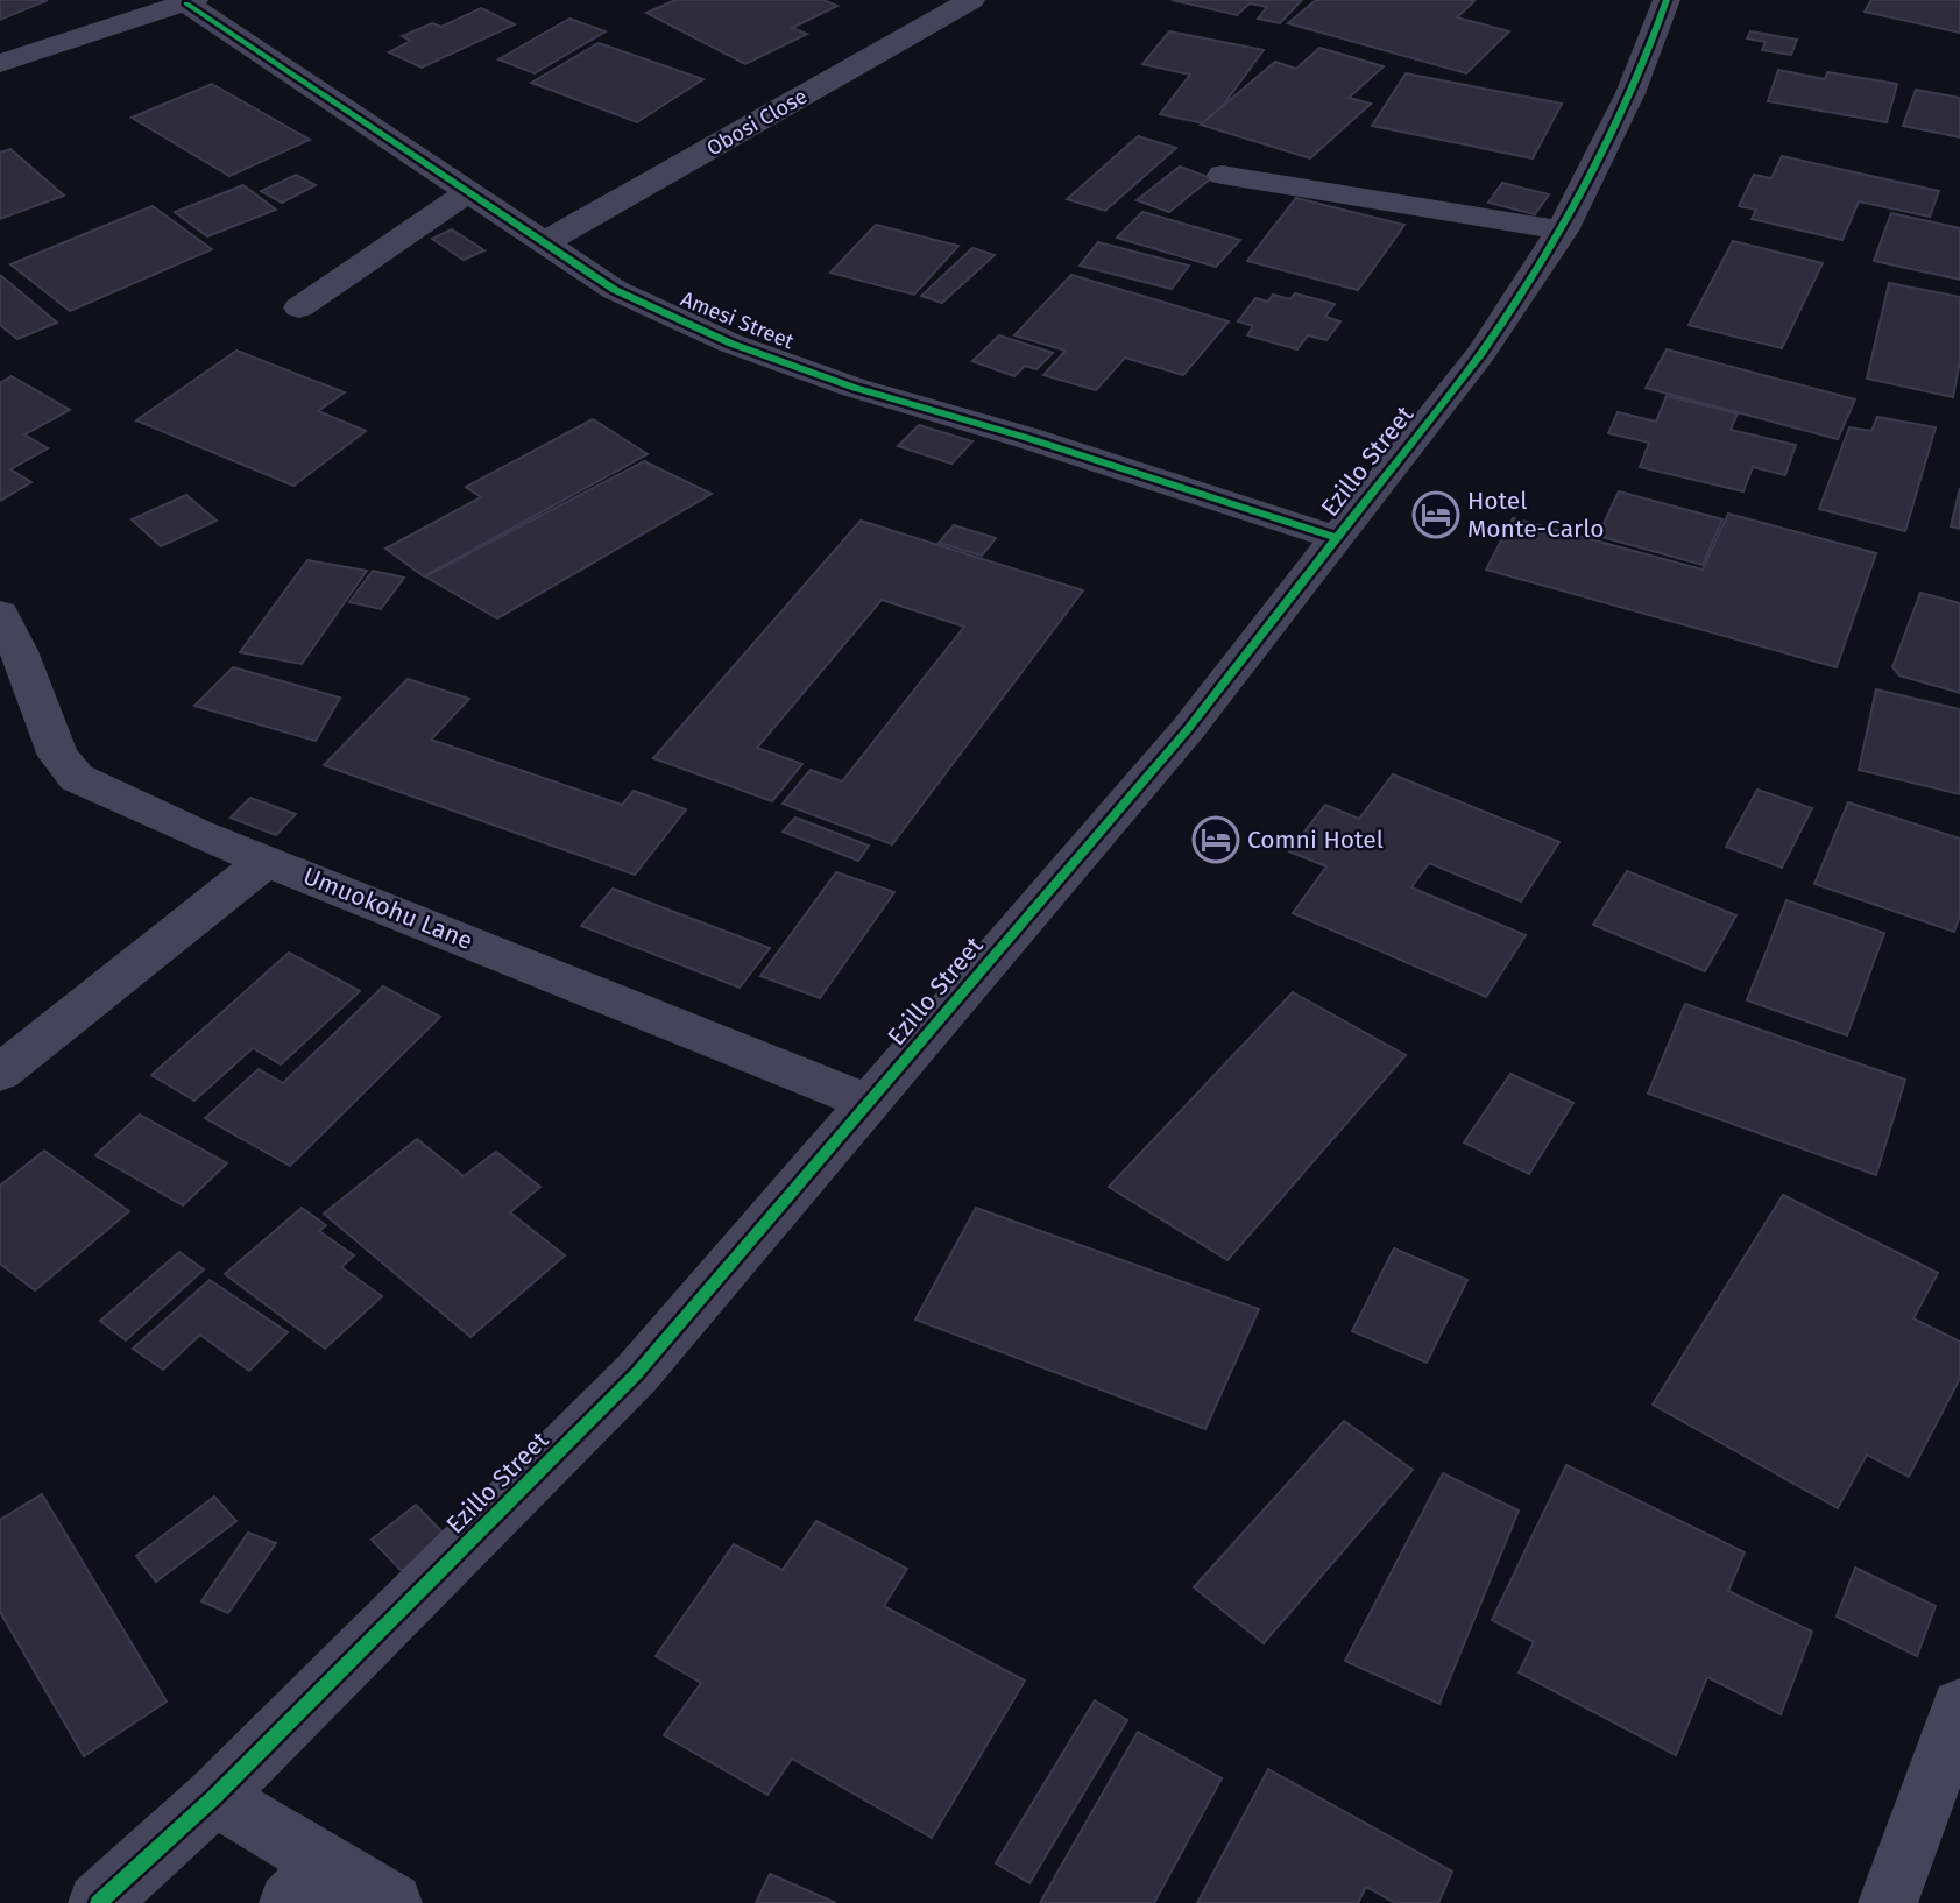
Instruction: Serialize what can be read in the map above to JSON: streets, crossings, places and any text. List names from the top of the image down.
{
  "streets": {
    "street": [
      "Obosi Close",
      "Amesi Street",
      "Ezillo Street",
      "Umuokohu Lane"
    ]
  },
  "crossings": [
    ["Obosi Close", "Amesi Street"],
    ["Amesi Street", "Ezillo Street"],
    ["Ezillo Street", "Umuokohu Lane"]
  ],
  "places": {
    "hotel": ["Hotel Monte-Carlo", "Comni Hotel"]
  }
}
